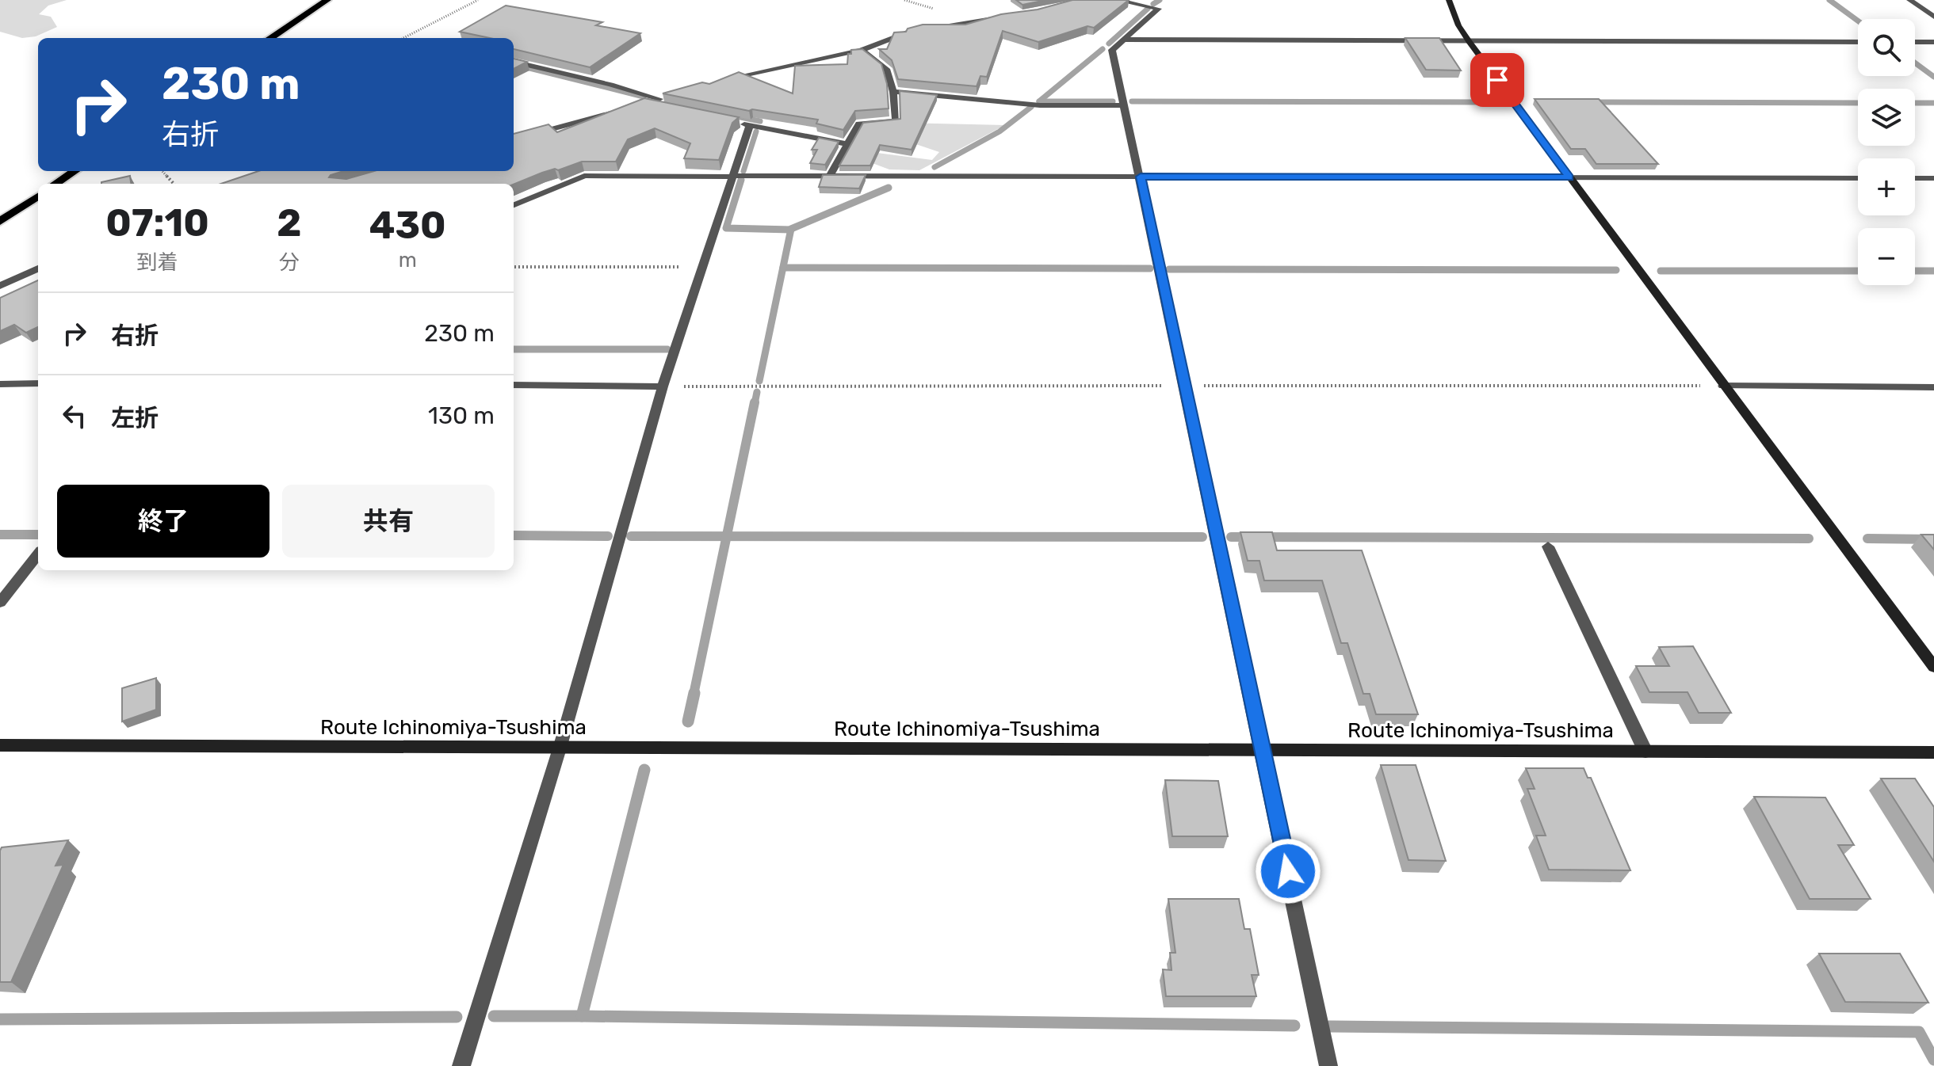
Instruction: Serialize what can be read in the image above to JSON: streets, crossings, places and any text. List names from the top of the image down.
{
  "streets": {
    "main road": ["Route Ichinomiya-Tsushima"]
  },
  "page": {
    "map_buttons": ["+", "−"],
    "turn": ["230 m", "右折"],
    "eta": [
      "07:10",
      "到着",
      "2",
      "分",
      "430",
      "m"
    ],
    "list": [
      {
        "name": "右折",
        "value": "230 m"
      },
      {
        "name": "左折",
        "value": "130 m"
      }
    ],
    "buttons": ["終了", "共有"]
  }
}
